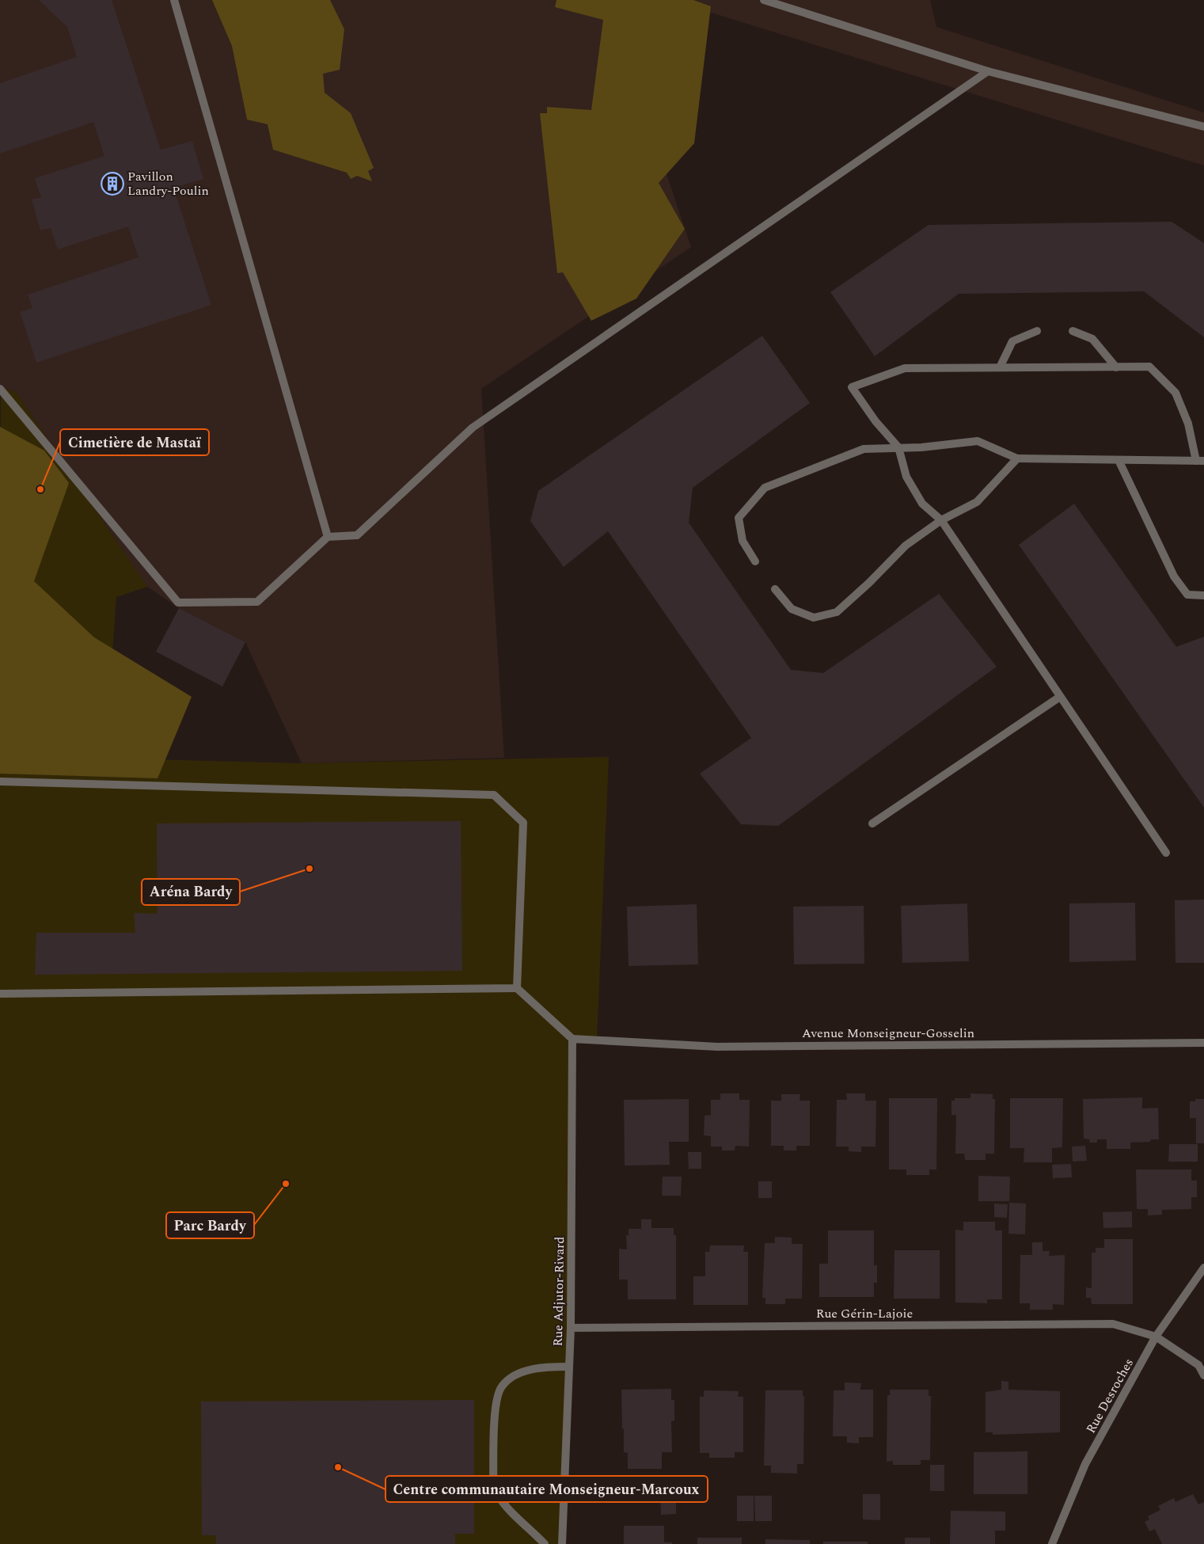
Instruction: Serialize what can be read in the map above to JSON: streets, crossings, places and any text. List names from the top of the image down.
{
  "streets": {
    "street": [
      "Avenue Monseigneur-Gosselin",
      "Rue Adjutor-Rivard",
      "Rue Gérin-Lajoie",
      "Rue Desroches"
    ]
  },
  "crossings": [
    ["Avenue Monseigneur-Gosselin", "Rue Adjutor-Rivard"],
    ["Rue Adjutor-Rivard", "Rue Gérin-Lajoie"],
    ["Rue Gérin-Lajoie", "Rue Desroches"]
  ],
  "places": {
    "building": ["Pavillon Landry-Poulin"],
    "other": [
      "Cimetière de Mastaï",
      "Aréna Bardy",
      "Parc Bardy",
      "Centre communautaire Monseigneur-Marcoux"
    ]
  }
}
